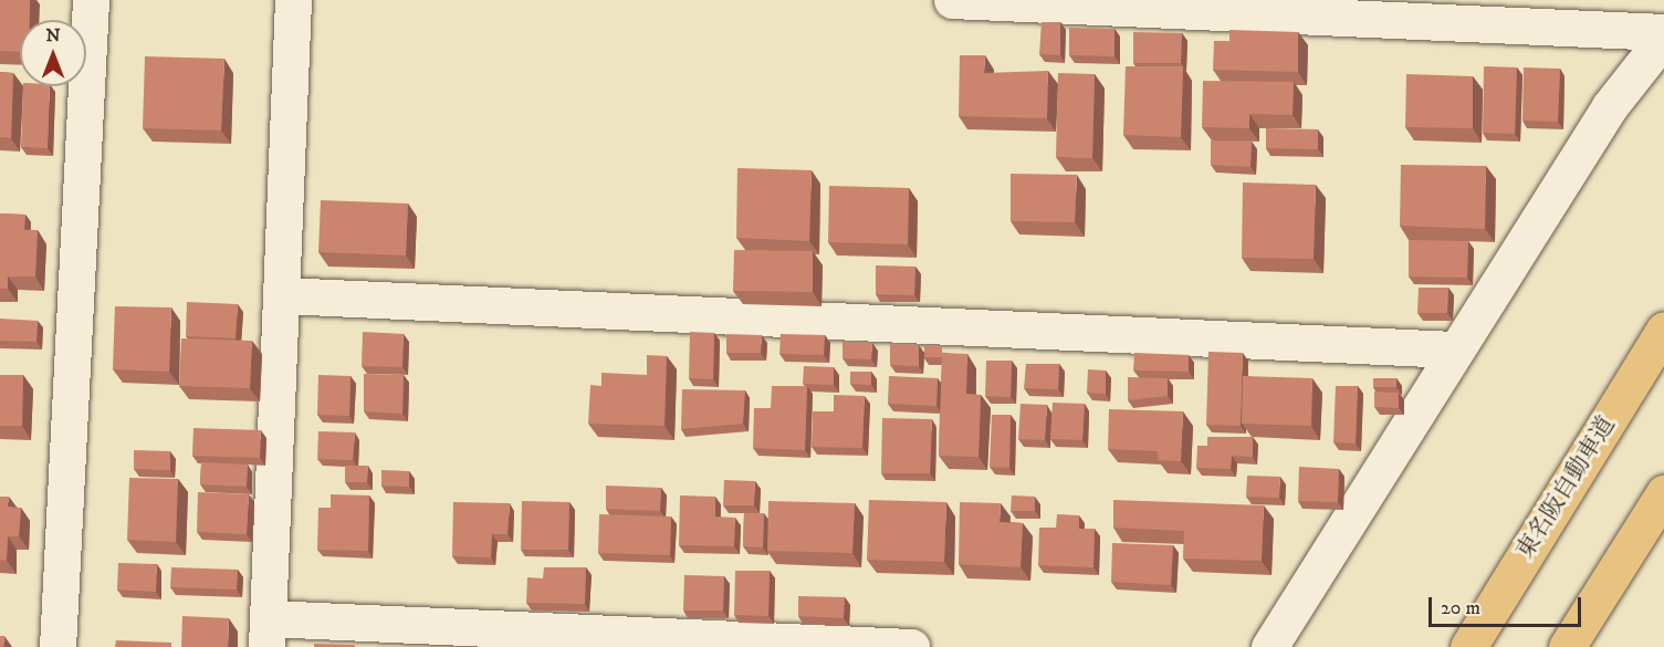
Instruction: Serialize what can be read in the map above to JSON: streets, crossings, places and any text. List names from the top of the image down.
{
  "streets": {
    "highway": ["東名阪自動車道"]
  },
  "scale_bar": "20 m",
  "north": "top"
}
